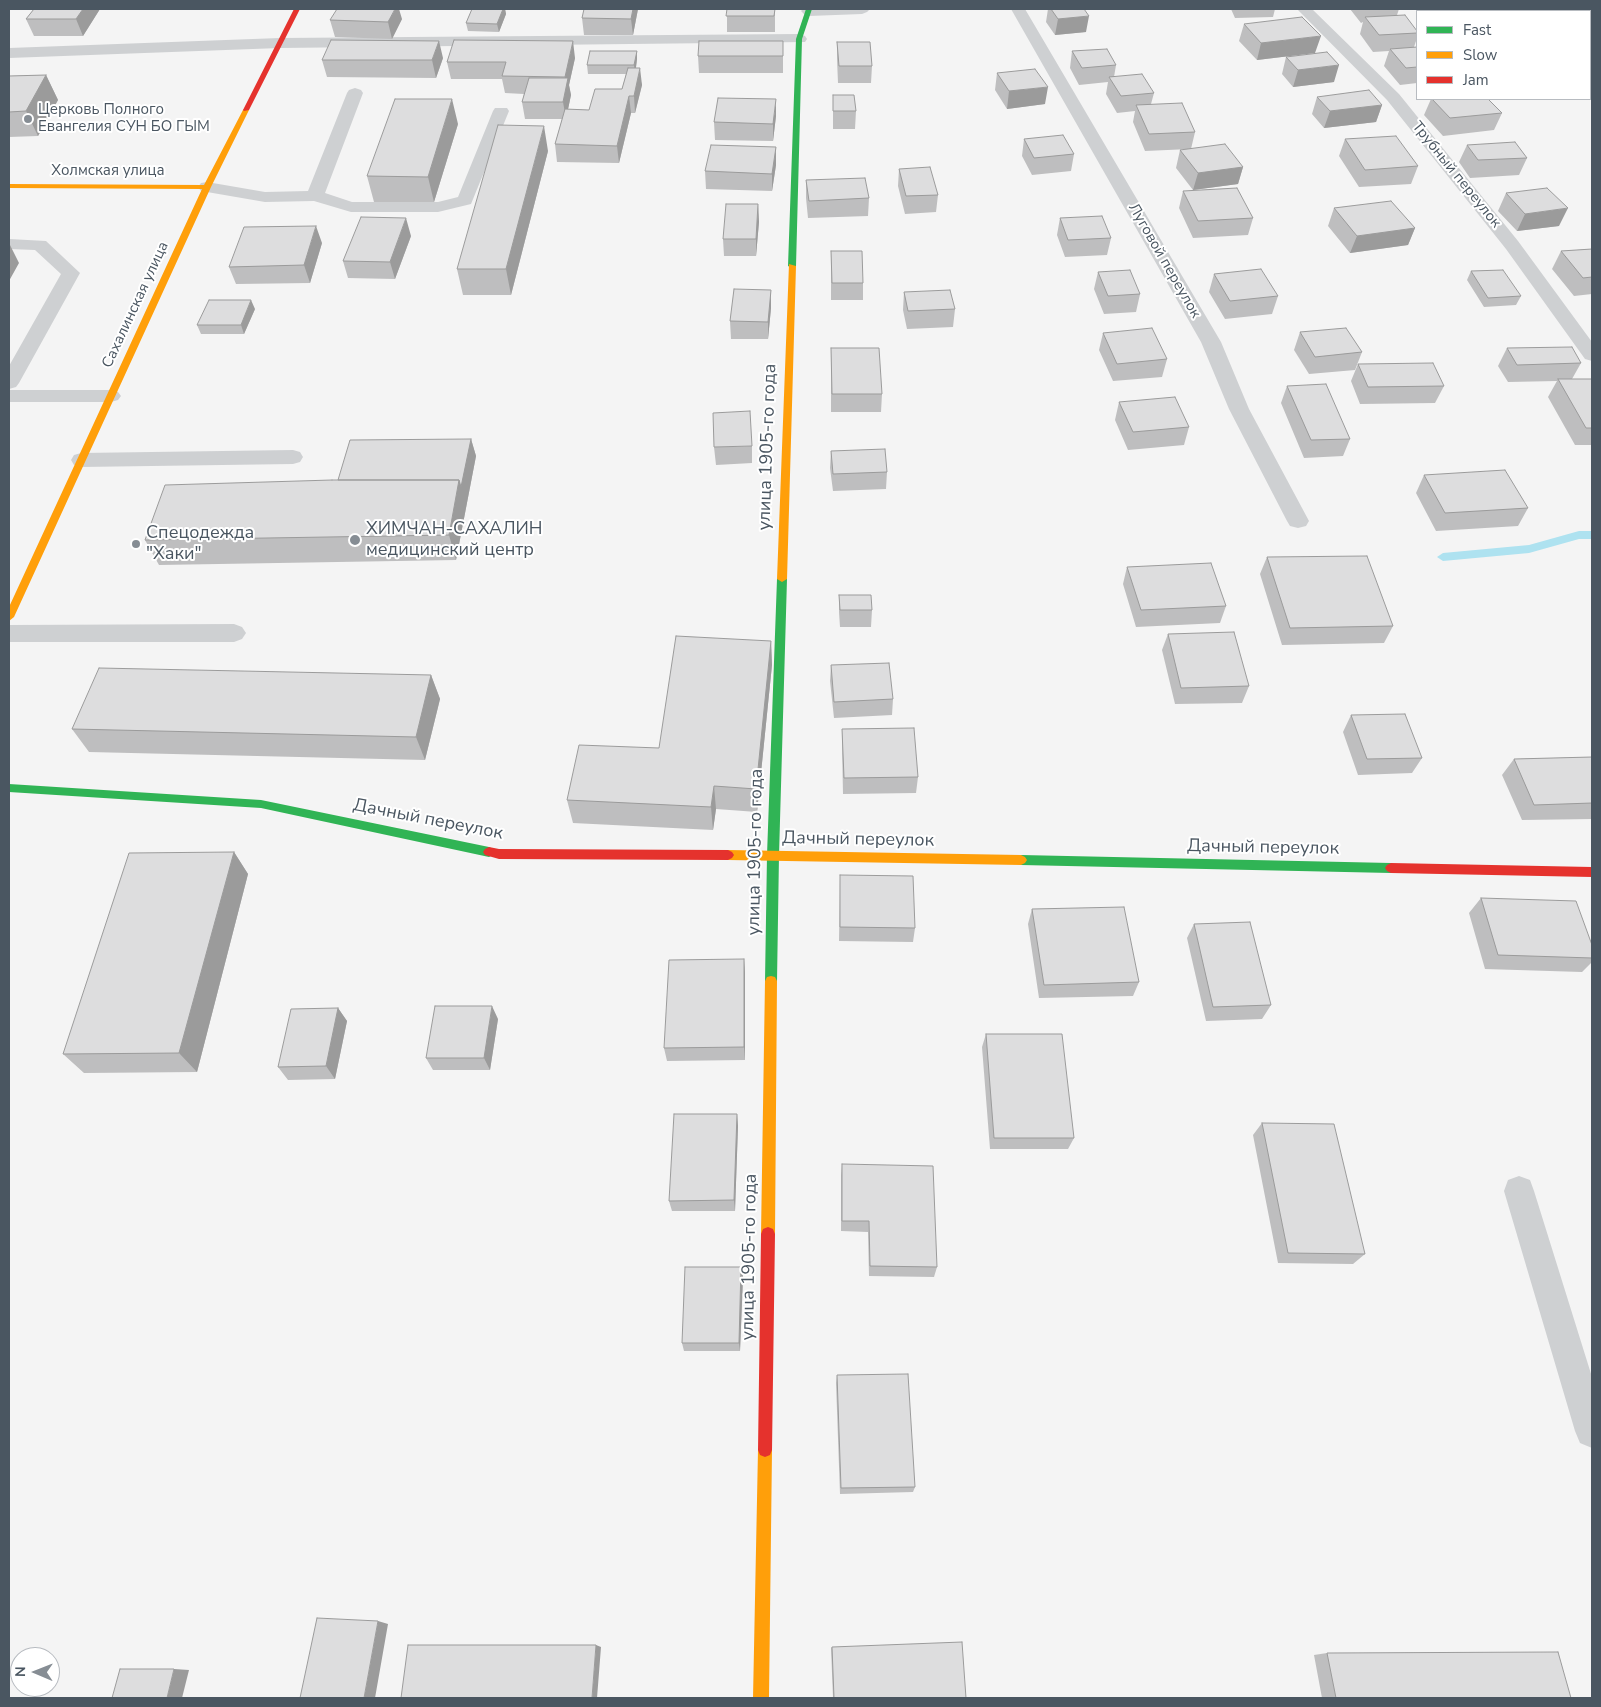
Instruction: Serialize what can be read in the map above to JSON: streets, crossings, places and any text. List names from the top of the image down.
{
  "streets": {
    "main road": [
      "Холмская улица",
      "Сахалинская улица",
      "улица 1905-го года",
      "Дачный переулок"
    ],
    "lane": ["Трубный переулок", "Луговой переулок"]
  },
  "crossings": [
    ["Холмская улица", "Сахалинская улица"],
    ["улица 1905-го года", "Дачный переулок"]
  ],
  "places": ["Церковь Полного Евангелия СУН БО ГЫМ", "ХИМЧАН-САХАЛИН медицинский центр", "Спецодежда \"Хаки\""],
  "legend": ["Fast", "Slow", "Jam"],
  "north": "left"
}
